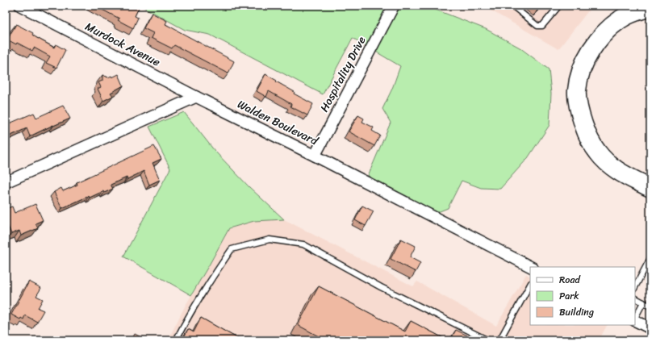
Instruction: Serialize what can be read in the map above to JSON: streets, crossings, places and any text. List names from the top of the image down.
{
  "streets": {
    "street": ["Murdock Avenue", "Hospitality Drive", "Walden Boulevard"]
  },
  "crossings": [
    ["Murdock Avenue", "Walden Boulevard"],
    ["Hospitality Drive", "Walden Boulevard"]
  ],
  "legend": ["Road", "Park", "Building"]
}
